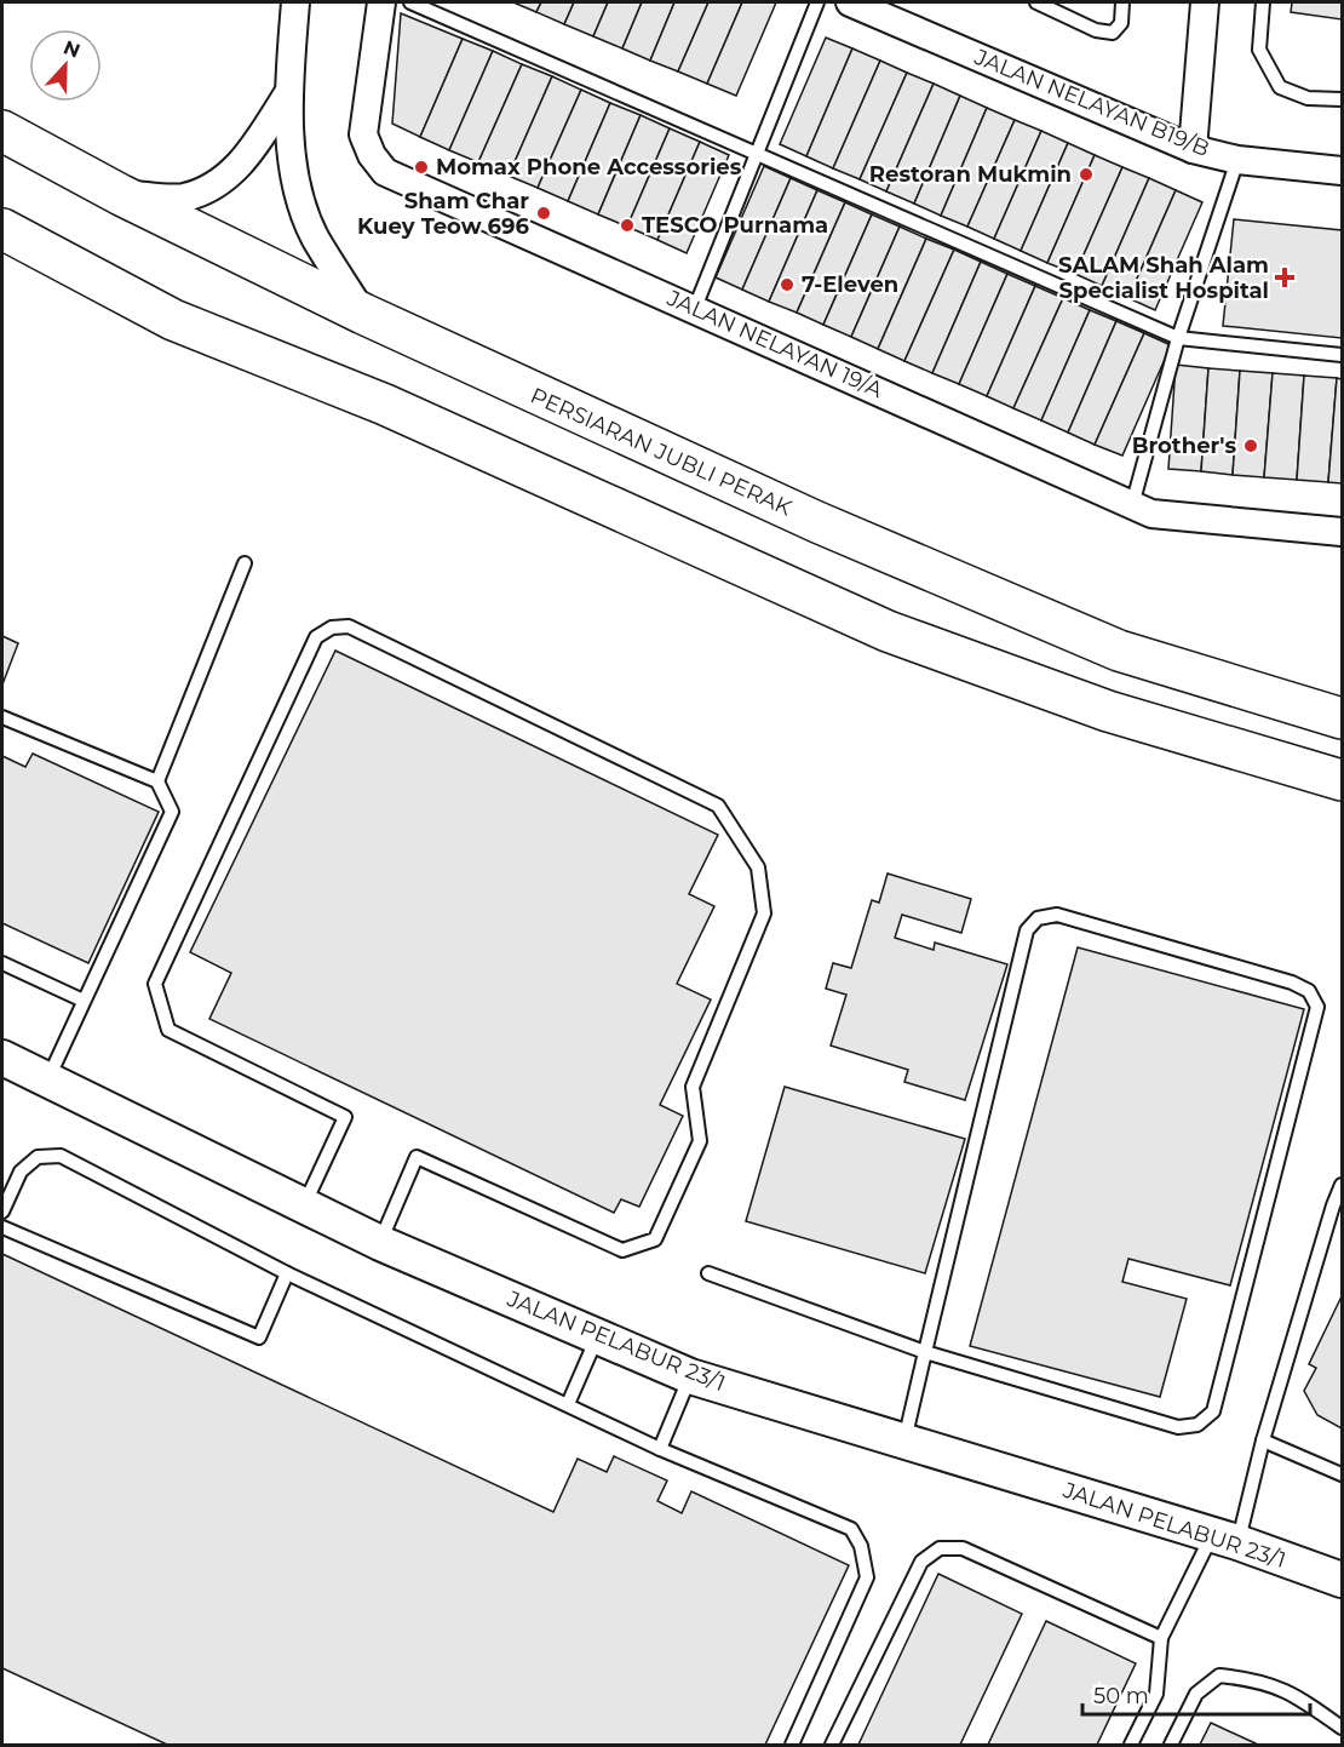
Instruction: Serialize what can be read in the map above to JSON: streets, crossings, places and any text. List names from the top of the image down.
{
  "streets": {
    "main road": ["PERSIARAN JUBLI PERAK"],
    "street": ["JALAN NELAYAN B19/B", "JALAN NELAYAN 19/A", "JALAN PELABUR 23/1"]
  },
  "places": {
    "other": [
      "Momax Phone Accessories",
      "Restoran Mukmin",
      "Sham Char Kuey Teow 696",
      "TESCO Purnama",
      "7-Eleven",
      "Brother's"
    ],
    "health": ["SALAM Shah Alam Specialist Hospital"]
  },
  "scale_bar": "50 m",
  "north": "top"
}
